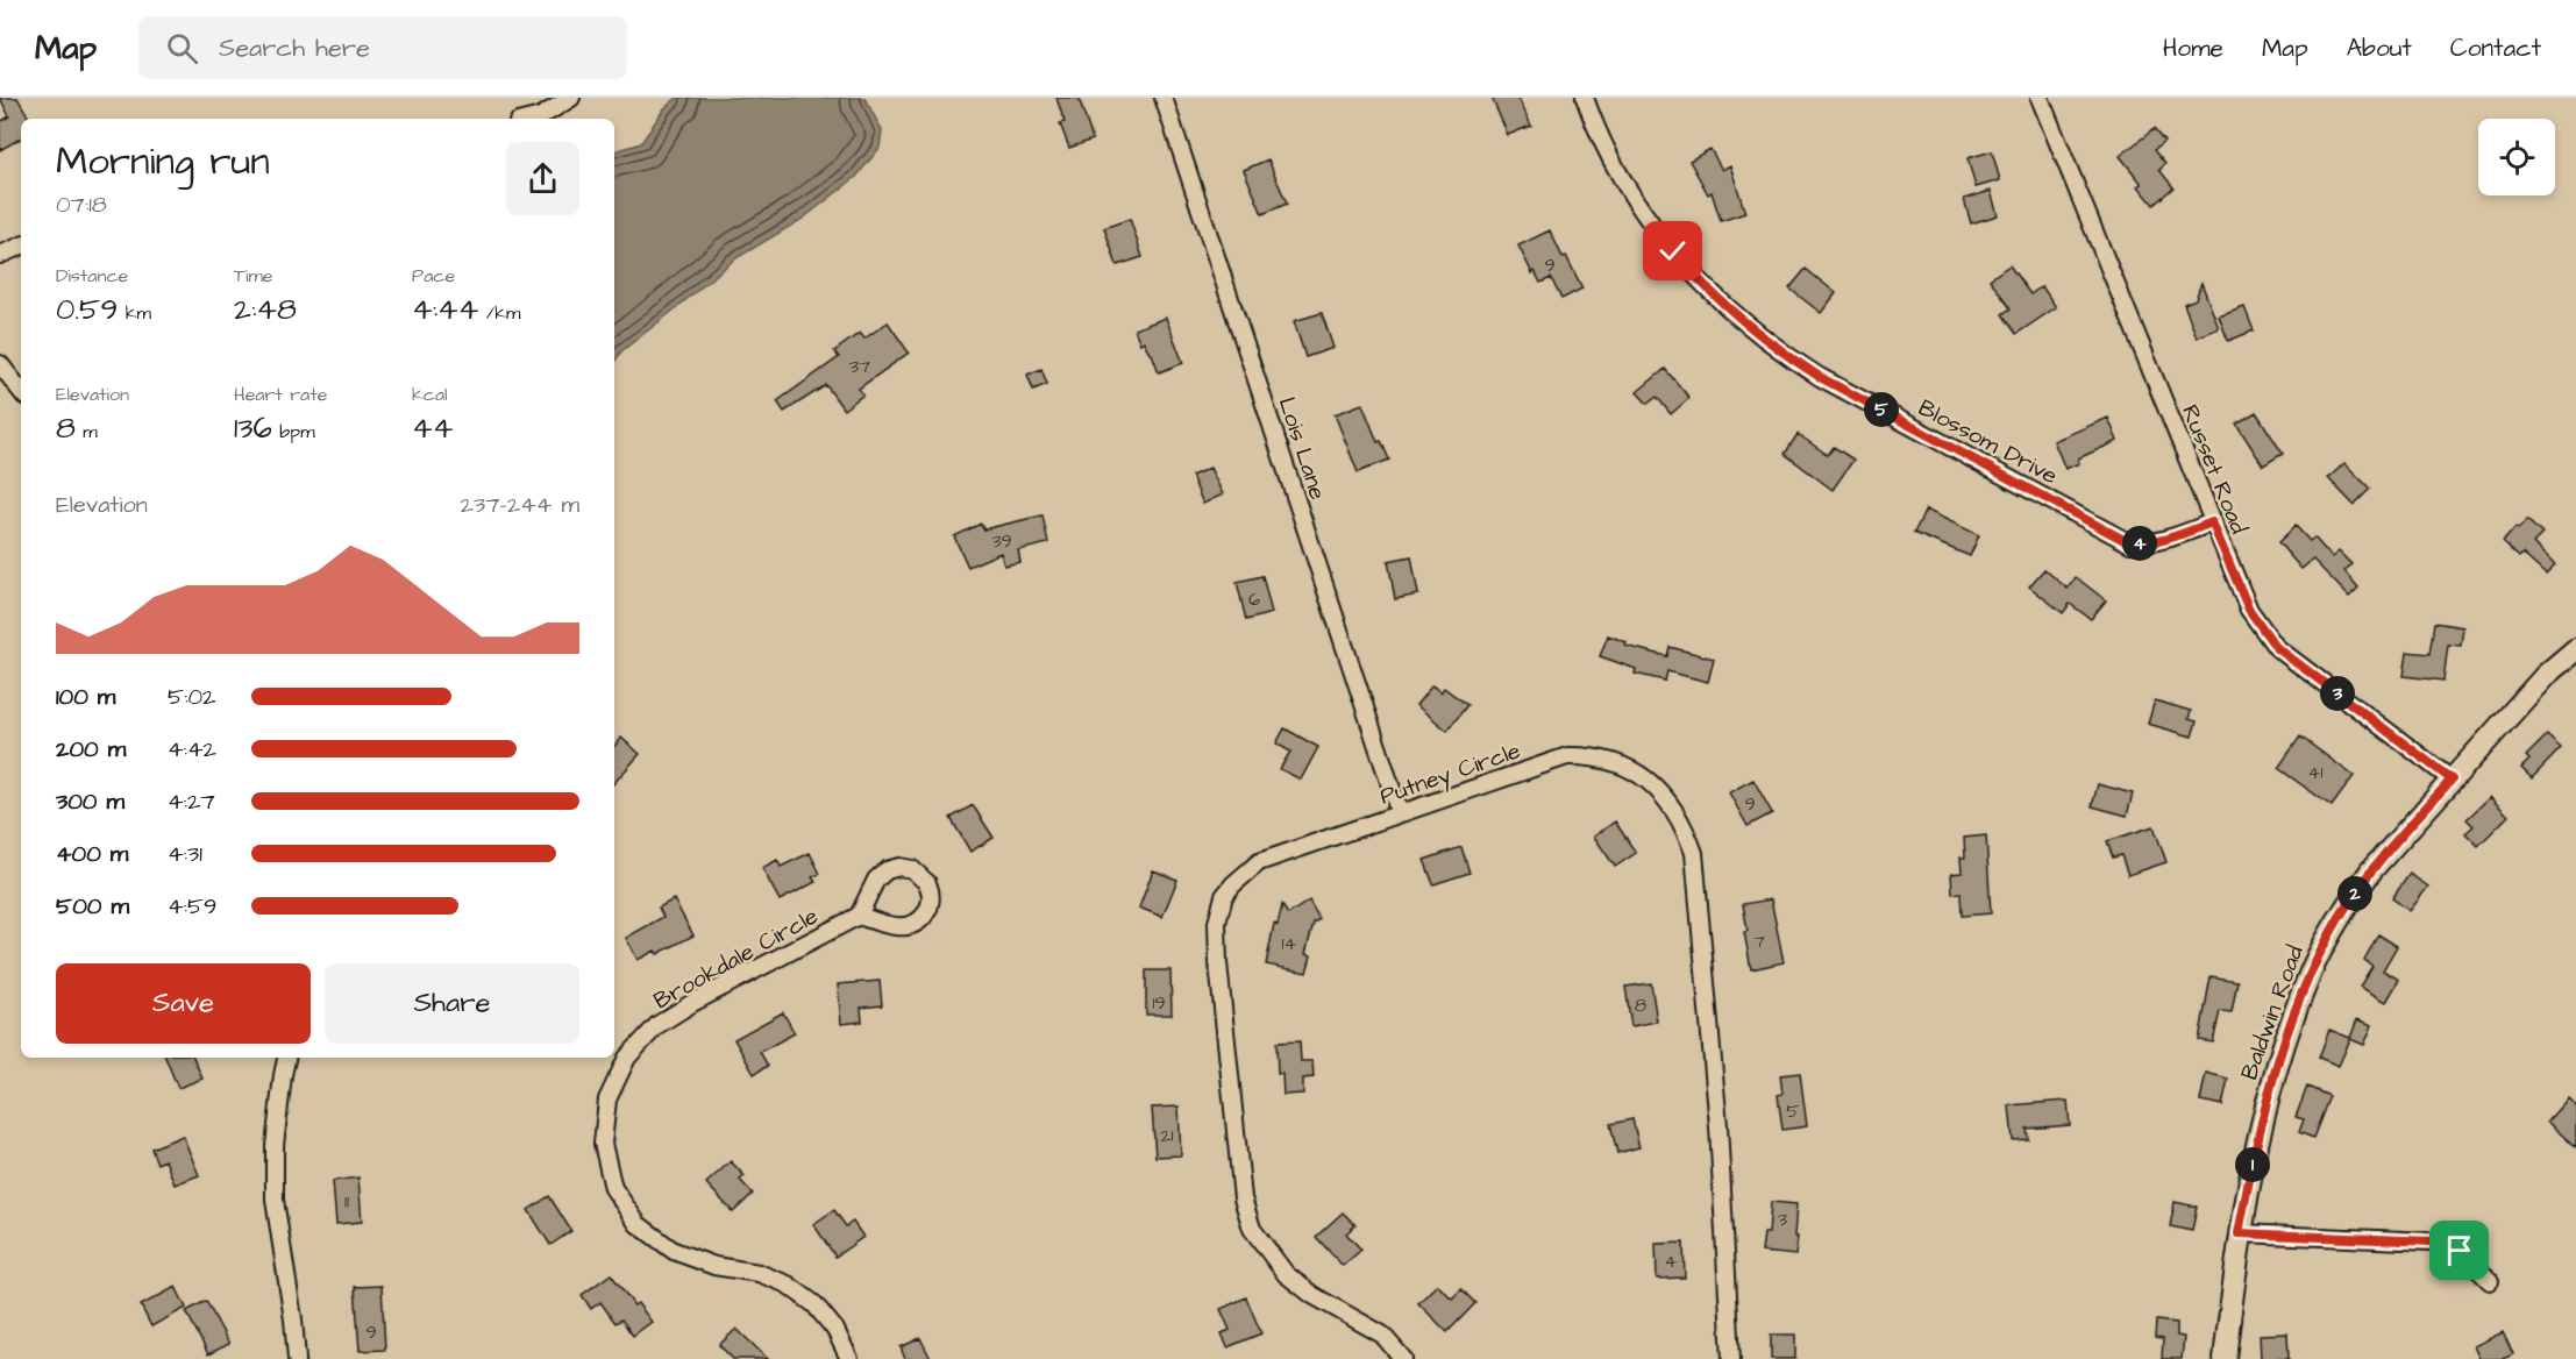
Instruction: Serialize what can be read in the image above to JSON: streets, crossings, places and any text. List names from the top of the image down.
{
  "streets": {
    "street": [
      "Blossom Drive",
      "Lois Lane",
      "Russet Road",
      "Putney Circle",
      "Brookdale Circle",
      "Baldwin Road"
    ]
  },
  "crossings": [
    ["Blossom Drive", "Russet Road"],
    ["Lois Lane", "Putney Circle"],
    ["Russet Road", "Baldwin Road"]
  ],
  "house_numbers": [
    "9",
    "37",
    "39",
    "6",
    "41",
    "9",
    "7",
    "14",
    "19",
    "8",
    "5",
    "21",
    "11",
    "3",
    "4",
    "9"
  ],
  "page": {
    "header": "Map",
    "search": "Search here",
    "nav": [
      "Home",
      "Map",
      "About",
      "Contact"
    ],
    "heading": ["Morning run", "07:18"],
    "stats": [
      ["Distance", "0.59 km"],
      ["Time", "2:48"],
      ["Pace", "4:44 /km"],
      ["Elevation", "8 m"],
      ["Heart rate", "136 bpm"],
      ["kcal", "44"]
    ],
    "pins": [
      "5",
      "4",
      "3",
      "2",
      "1"
    ],
    "chart": ["Elevation", "237–244 m"],
    "list": [
      {
        "name": "100 m",
        "note": "5:02"
      },
      {
        "name": "200 m",
        "note": "4:42"
      },
      {
        "name": "300 m",
        "note": "4:27"
      },
      {
        "name": "400 m",
        "note": "4:31"
      },
      {
        "name": "500 m",
        "note": "4:59"
      }
    ],
    "buttons": ["Save", "Share"]
  }
}
